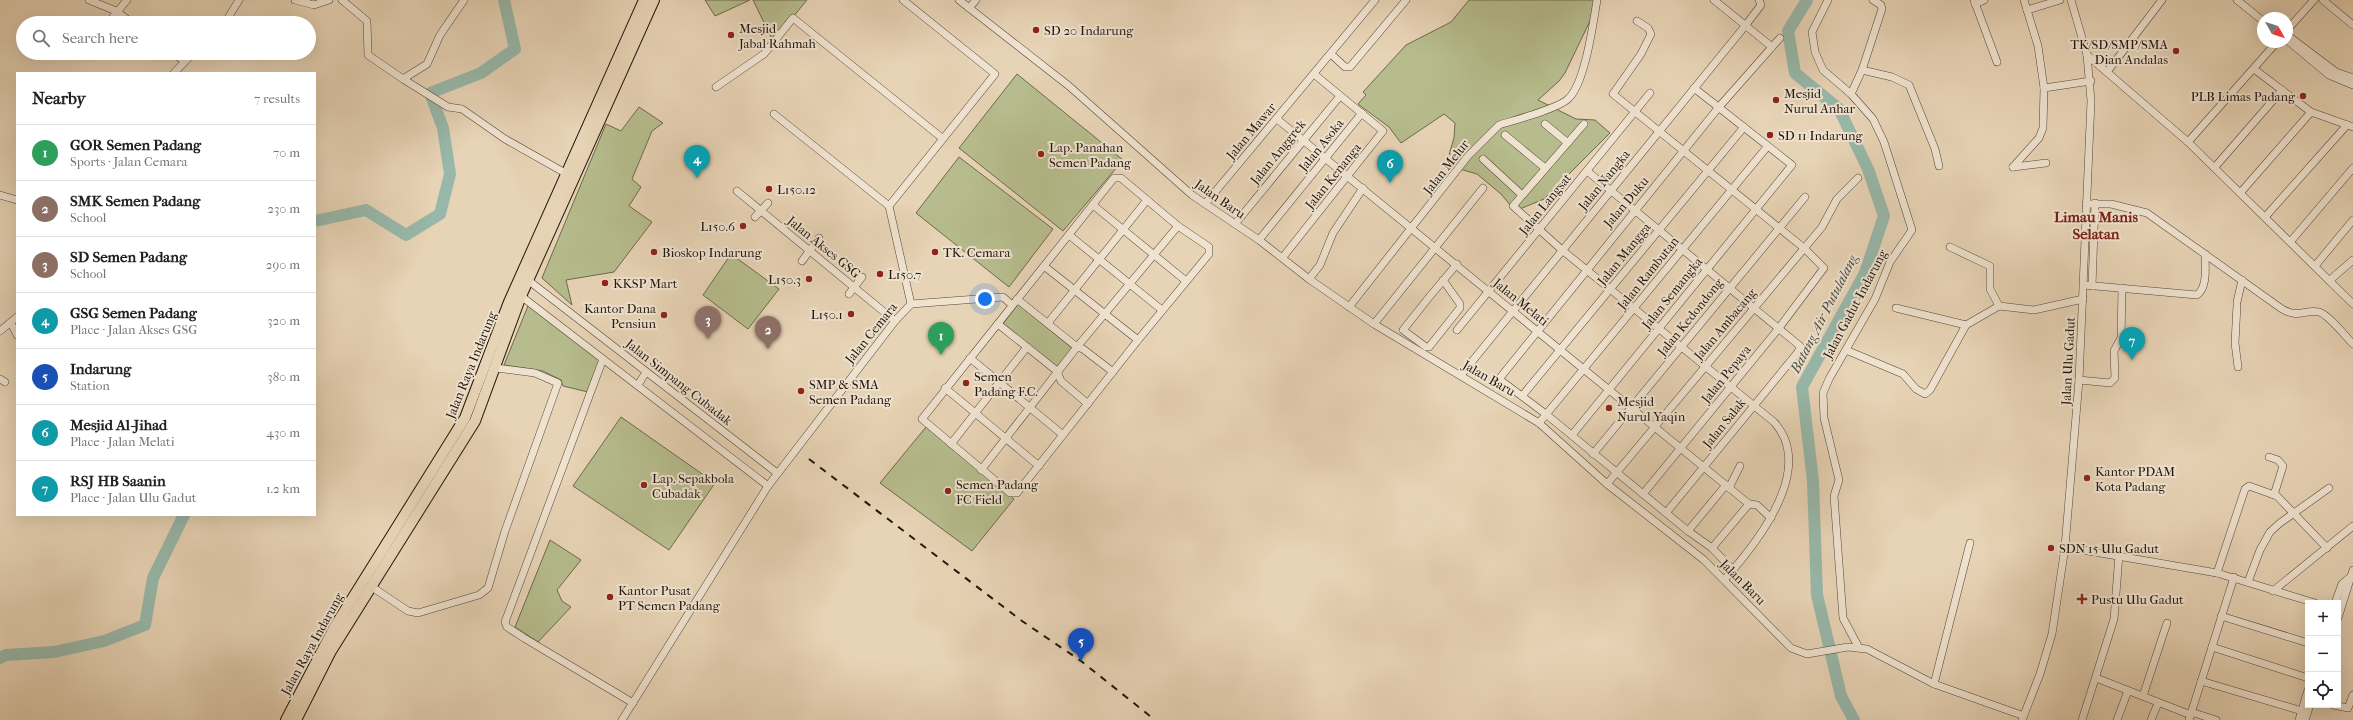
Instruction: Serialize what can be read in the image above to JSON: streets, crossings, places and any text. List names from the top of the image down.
{
  "streets": {
    "highway": ["Jalan Raya Indarung"],
    "street": [
      "Jalan Mawar",
      "Jalan Asoka",
      "Jalan Anggrek",
      "Jalan Melur",
      "Jalan Kenanga",
      "Jalan Nangka",
      "Jalan Baru",
      "Jalan Duku",
      "Jalan Langsat",
      "Jalan Akses GSG",
      "Jalan Mangga",
      "Jalan Rambutan",
      "Jalan Semangka",
      "Jalan Melati",
      "Jalan Gadut-Indarung",
      "Jalan Kedondong",
      "Jalan Ambacang",
      "Jalan Cemara",
      "Jalan Ulu Gadut",
      "Jalan Pepaya",
      "Jalan Simpang Cubadak",
      "Jalan Salak"
    ]
  },
  "crossings": [
    ["Jalan Mawar", "Jalan Asoka"],
    ["Jalan Mawar", "Jalan Baru"],
    ["Jalan Mawar", "Jalan Melati"],
    ["Jalan Asoka", "Jalan Anggrek"],
    ["Jalan Asoka", "Jalan Kenanga"],
    ["Jalan Asoka", "Jalan Baru"],
    ["Jalan Asoka", "Jalan Melati"],
    ["Jalan Anggrek", "Jalan Baru"],
    ["Jalan Anggrek", "Jalan Melati"],
    ["Jalan Melur", "Jalan Baru"],
    ["Jalan Melur", "Jalan Melati"],
    ["Jalan Kenanga", "Jalan Baru"],
    ["Jalan Kenanga", "Jalan Melati"],
    ["Jalan Nangka", "Jalan Baru"],
    ["Jalan Nangka", "Jalan Melati"],
    ["Jalan Baru", "Jalan Rambutan"],
    ["Jalan Baru", "Jalan Gadut-Indarung"],
    ["Jalan Baru", "Jalan Ambacang"],
    ["Jalan Baru", "Jalan Ulu Gadut"],
    ["Jalan Duku", "Jalan Mangga"],
    ["Jalan Duku", "Jalan Melati"],
    ["Jalan Langsat", "Jalan Melati"],
    ["Jalan Akses GSG", "Jalan Cemara"],
    ["Jalan Mangga", "Jalan Melati"],
    ["Jalan Rambutan", "Jalan Semangka"],
    ["Jalan Rambutan", "Jalan Melati"],
    ["Jalan Semangka", "Jalan Melati"],
    ["Jalan Melati", "Jalan Kedondong"],
    ["Jalan Melati", "Jalan Ambacang"],
    ["Jalan Melati", "Jalan Pepaya"],
    ["Jalan Melati", "Jalan Salak"],
    ["Jalan Ambacang", "Jalan Pepaya"],
    ["Jalan Cemara", "Jalan Simpang Cubadak"],
    ["Jalan Raya Indarung", "Jalan Simpang Cubadak"],
    ["Jalan Pepaya", "Jalan Salak"]
  ],
  "districts": ["Limau Manis Selatan"],
  "water": ["Batang Air Putulalang"],
  "places": {
    "other": [
      "SD 20 Indarung",
      "Mesjid Jabal Rahmah",
      "TK/SD/SMP/SMA Dian Andalas",
      "PLB Limas Padang",
      "Mesjid Nurul Anhar",
      "SD 11 Indarung",
      "Lap. Panahan Semen Padang",
      "L150.12",
      "L150.6",
      "Bioskop Indarung",
      "TK. Cemara",
      "L150.7",
      "L150.3",
      "KKSP Mart",
      "L150.1",
      "Kantor Dana Pensiun",
      "Semen Padang F.C.",
      "SMP & SMA Semen Padang",
      "Mesjid Nurul Yaqin",
      "Kantor PDAM Kota Padang",
      "Lap. Sepakbola Cubadak",
      "Semen Padang FC Field",
      "SDN 15 Ulu Gadut",
      "Kantor Pusat PT Semen Padang"
    ],
    "health": ["Pustu Ulu Gadut"]
  },
  "north": "bottom right",
  "page": {
    "search": "Search here",
    "heading": ["Nearby", "7 results"],
    "list": [
      {
        "mark": "1",
        "name": "GOR Semen Padang",
        "note": "Sports · Jalan Cemara",
        "value": "70 m"
      },
      {
        "mark": "2",
        "name": "SMK Semen Padang",
        "note": "School",
        "value": "230 m"
      },
      {
        "mark": "3",
        "name": "SD Semen Padang",
        "note": "School",
        "value": "290 m"
      },
      {
        "mark": "4",
        "name": "GSG Semen Padang",
        "note": "Place · Jalan Akses GSG",
        "value": "320 m"
      },
      {
        "mark": "5",
        "name": "Indarung",
        "note": "Station",
        "value": "380 m"
      },
      {
        "mark": "6",
        "name": "Mesjid Al-Jihad",
        "note": "Place · Jalan Melati",
        "value": "430 m"
      },
      {
        "mark": "7",
        "name": "RSJ HB Saanin",
        "note": "Place · Jalan Ulu Gadut",
        "value": "1.2 km"
      }
    ],
    "pins": [
      "4",
      "6",
      "3",
      "2",
      "1",
      "7",
      "5"
    ],
    "map_buttons": ["+", "−"]
  }
}
